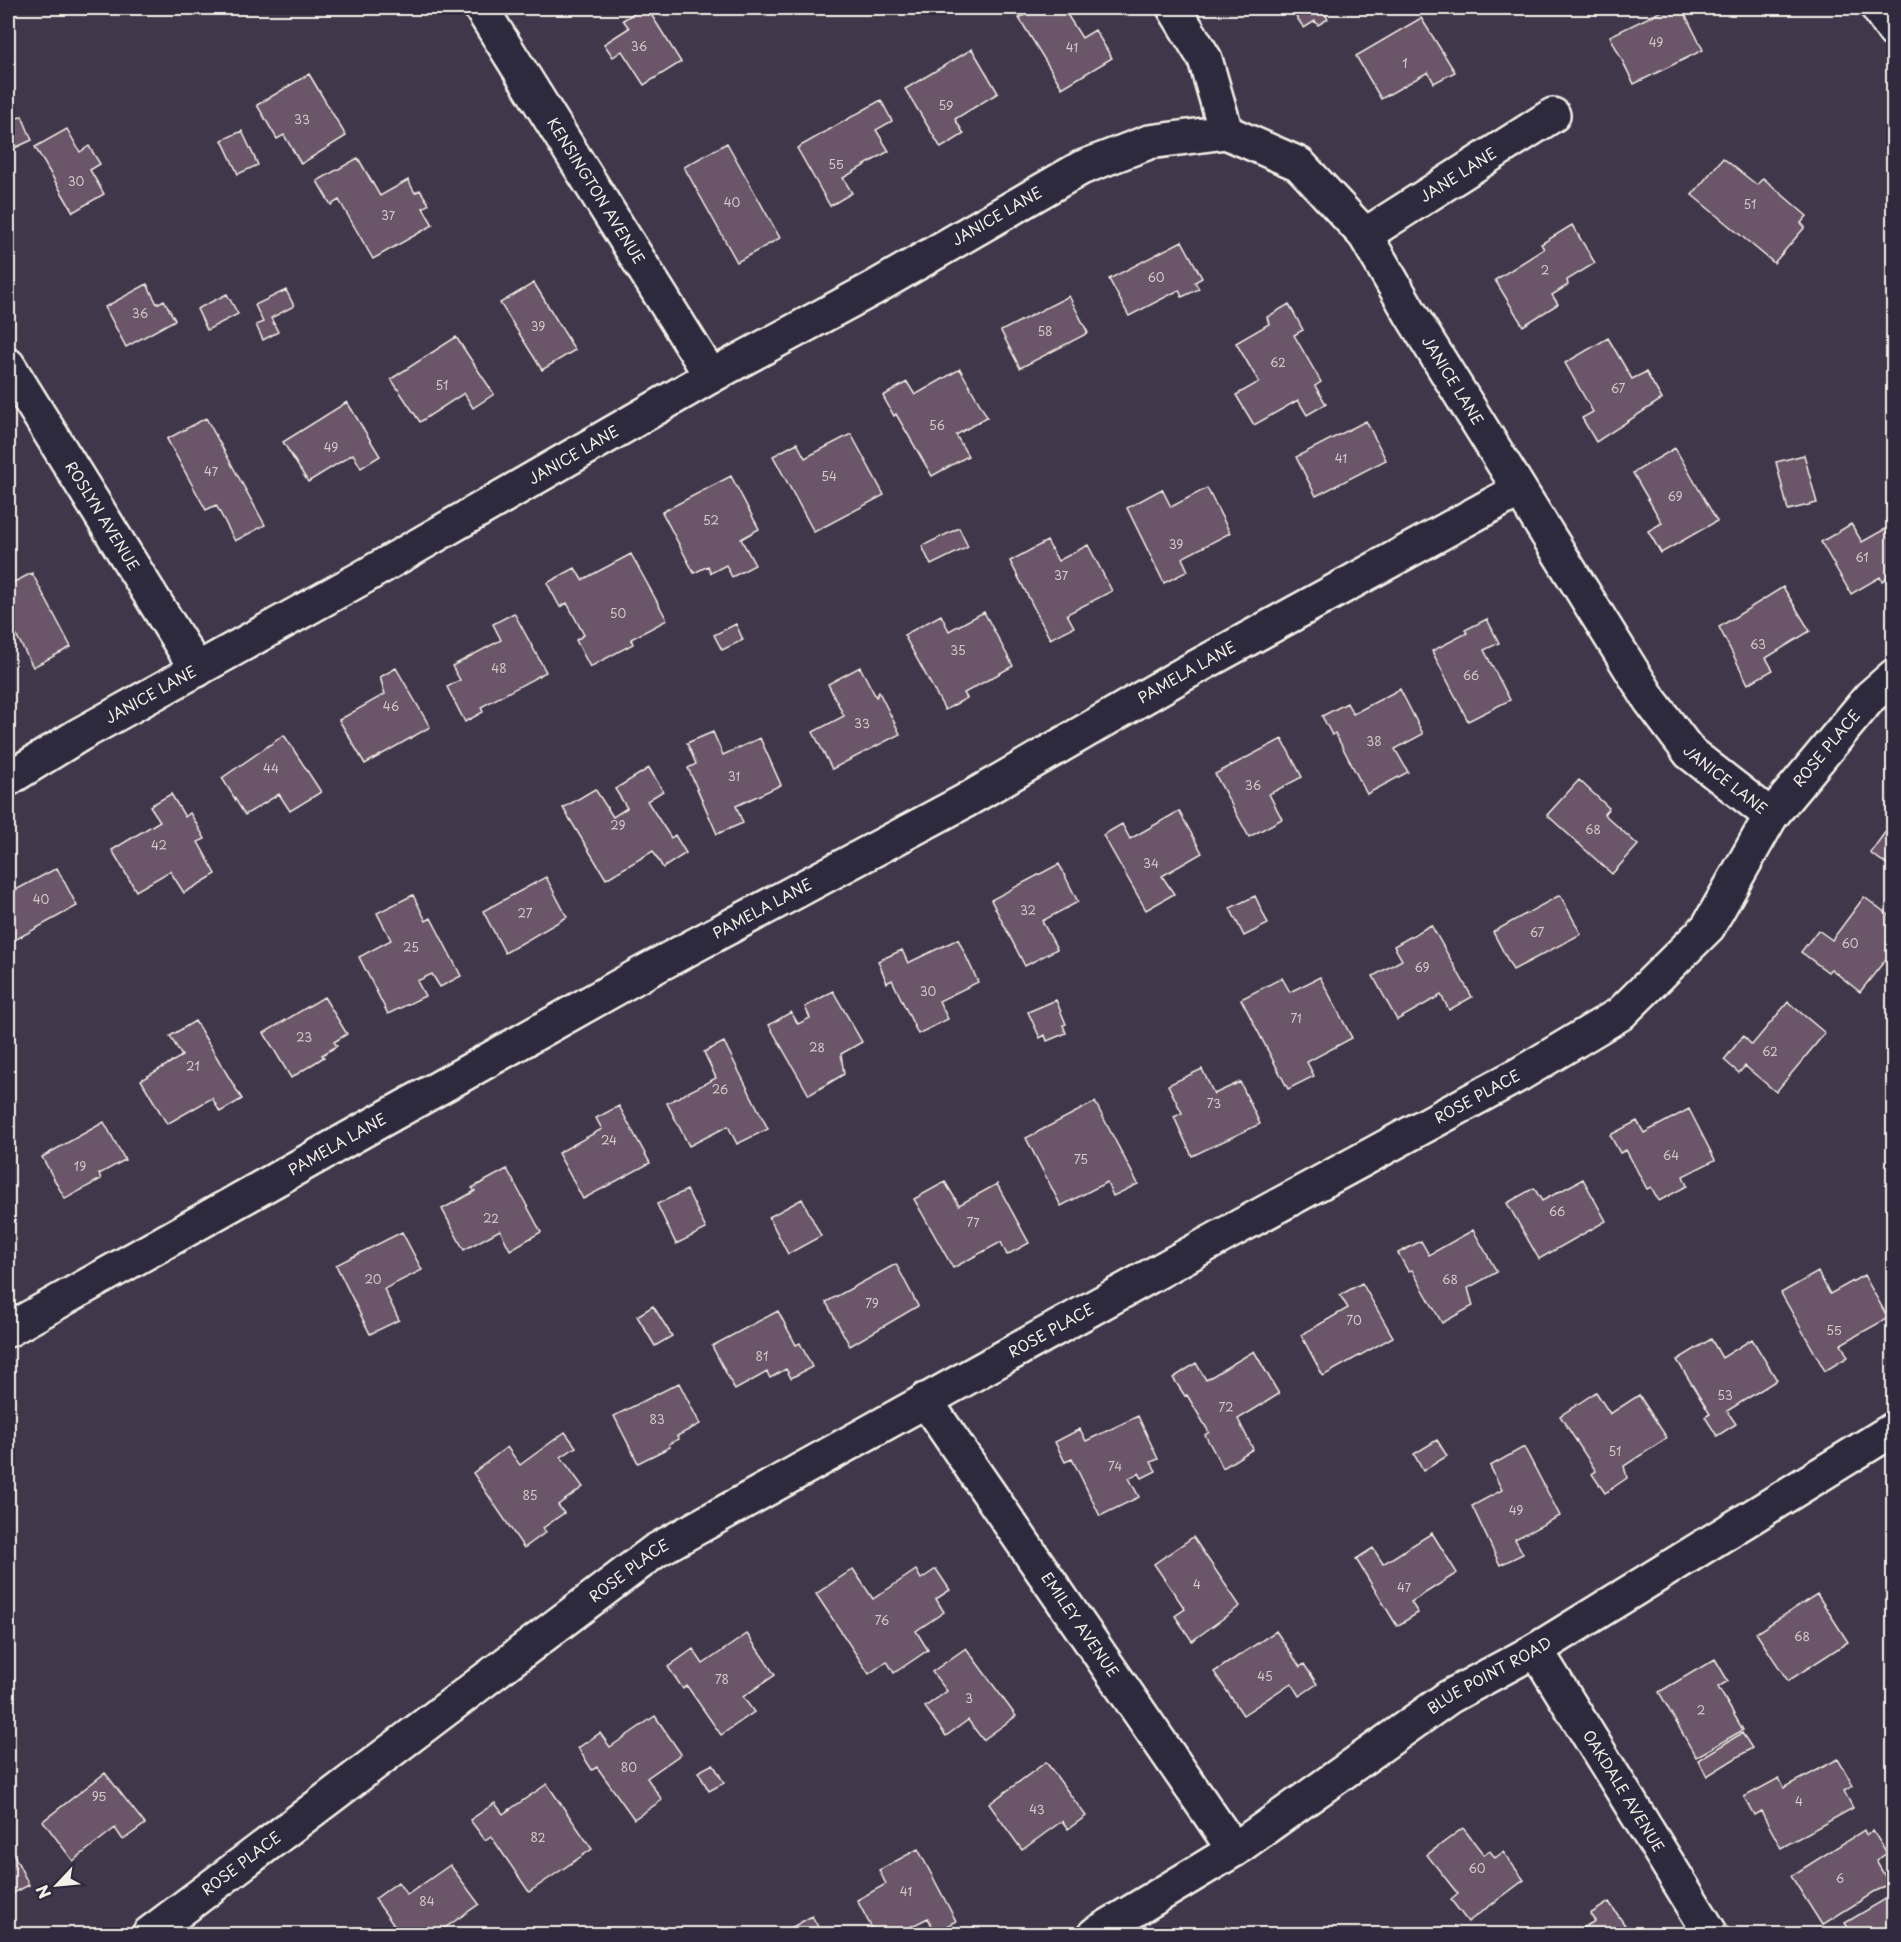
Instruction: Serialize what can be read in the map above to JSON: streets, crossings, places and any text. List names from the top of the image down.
{
  "streets": {
    "street": [
      "JANE LANE",
      "KENSINGTON AVENUE",
      "JANICE LANE",
      "ROSLYN AVENUE",
      "PAMELA LANE",
      "ROSE PLACE",
      "EMILEY AVENUE",
      "BLUE POINT ROAD",
      "OAKDALE AVENUE"
    ]
  },
  "crossings": [
    ["JANE LANE", "JANICE LANE"],
    ["KENSINGTON AVENUE", "JANICE LANE"],
    ["JANICE LANE", "ROSLYN AVENUE"],
    ["JANICE LANE", "PAMELA LANE"],
    ["JANICE LANE", "ROSE PLACE"],
    ["ROSE PLACE", "EMILEY AVENUE"],
    ["EMILEY AVENUE", "BLUE POINT ROAD"],
    ["BLUE POINT ROAD", "OAKDALE AVENUE"]
  ],
  "house_numbers": [
    "49",
    "36",
    "41",
    "1",
    "59",
    "33",
    "55",
    "30",
    "40",
    "51",
    "37",
    "2",
    "60",
    "36",
    "39",
    "58",
    "62",
    "51",
    "67",
    "56",
    "49",
    "41",
    "47",
    "54",
    "69",
    "52",
    "39",
    "61",
    "37",
    "50",
    "63",
    "35",
    "48",
    "66",
    "46",
    "33",
    "38",
    "44",
    "31",
    "36",
    "29",
    "68",
    "42",
    "34",
    "40",
    "32",
    "27",
    "67",
    "60",
    "25",
    "69",
    "30",
    "71",
    "23",
    "28",
    "62",
    "21",
    "26",
    "73",
    "24",
    "64",
    "75",
    "19",
    "66",
    "22",
    "77",
    "20",
    "68",
    "79",
    "70",
    "55",
    "81",
    "53",
    "72",
    "83",
    "51",
    "74",
    "85",
    "49",
    "4",
    "47",
    "76",
    "68",
    "45",
    "78",
    "3",
    "2",
    "80",
    "95",
    "4",
    "43",
    "82",
    "60",
    "6",
    "41",
    "84"
  ],
  "north": "bottom left"
}
